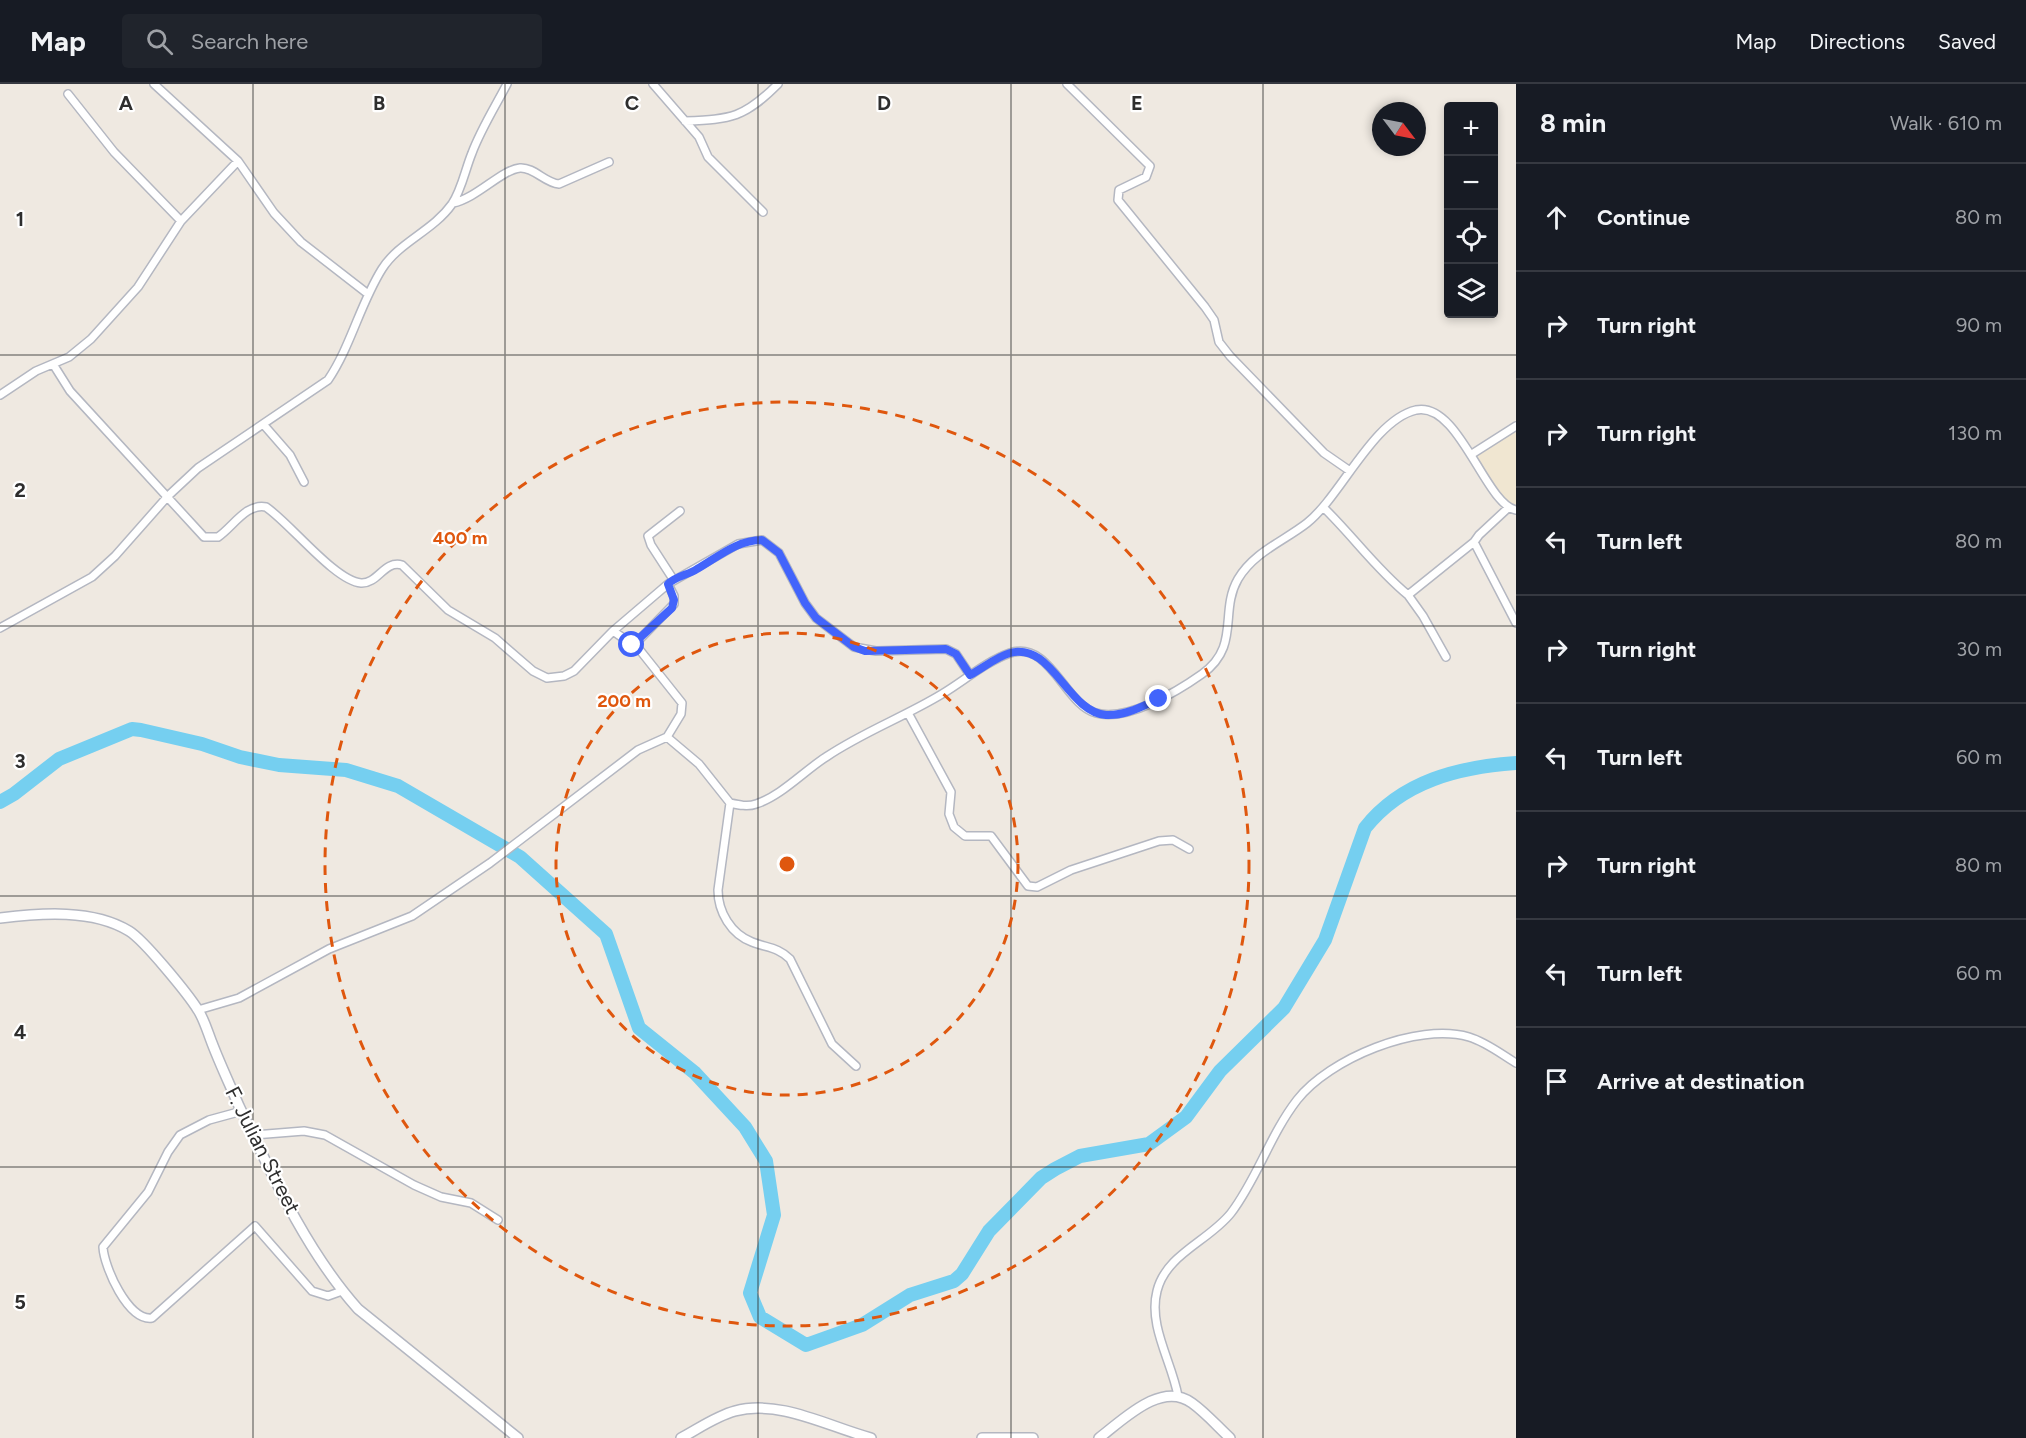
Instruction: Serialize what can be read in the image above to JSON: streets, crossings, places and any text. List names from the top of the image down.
{
  "streets": {
    "street": ["F. Julian Street"]
  },
  "north": "bottom right",
  "page": {
    "header": "Map",
    "search": "Search here",
    "nav": ["Map", "Directions", "Saved"],
    "heading": ["8 min", "Walk · 610 m"],
    "map_buttons": ["+", "−"],
    "list": [
      ["Continue", "80 m"],
      ["Turn right", "90 m"],
      ["Turn right", "130 m"],
      ["Turn left", "80 m"],
      ["Turn right", "30 m"],
      ["Turn left", "60 m"],
      ["Turn right", "80 m"],
      ["Turn left", "60 m"],
      "Arrive at destination"
    ]
  },
  "grid": {
    "columns": [
      "A",
      "B",
      "C",
      "D",
      "E"
    ],
    "rows": [
      "1",
      "2",
      "3",
      "4",
      "5"
    ]
  },
  "rings": ["400 m", "200 m"]
}
